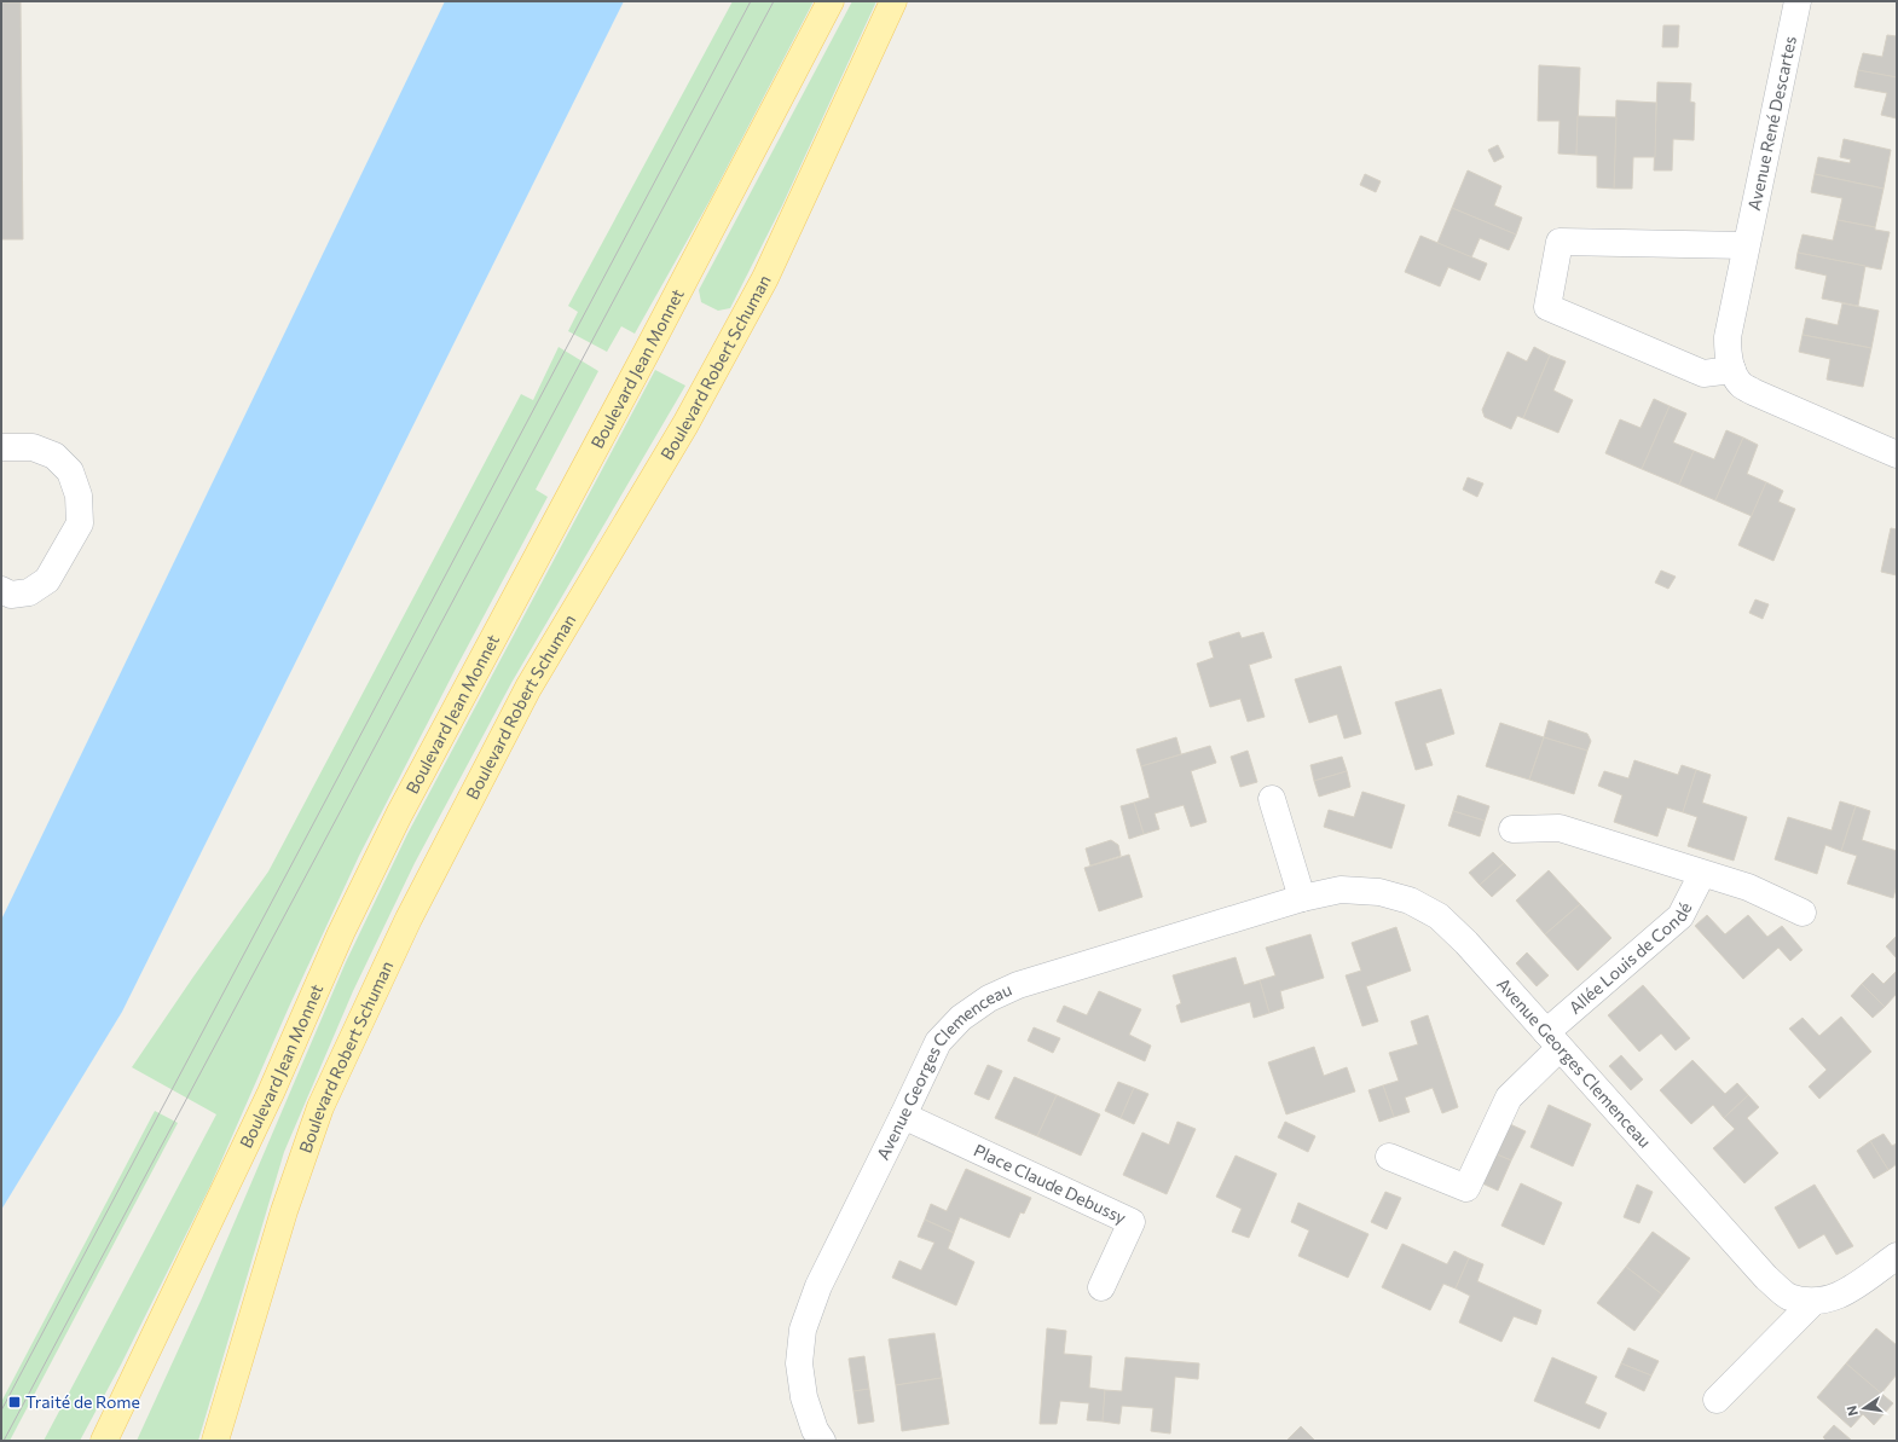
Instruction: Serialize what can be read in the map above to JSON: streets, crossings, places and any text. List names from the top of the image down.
{
  "streets": {
    "main road": ["Boulevard Robert Schuman", "Boulevard Jean Monnet"],
    "street": [
      "Avenue René Descartes",
      "Allée Louis de Condé",
      "Avenue Georges Clemenceau",
      "Place Claude Debussy"
    ]
  },
  "crossings": [
    ["Allée Louis de Condé", "Avenue Georges Clemenceau"],
    ["Avenue Georges Clemenceau", "Place Claude Debussy"]
  ],
  "places": {
    "transit": ["Traité de Rome"]
  },
  "north": "left"
}
